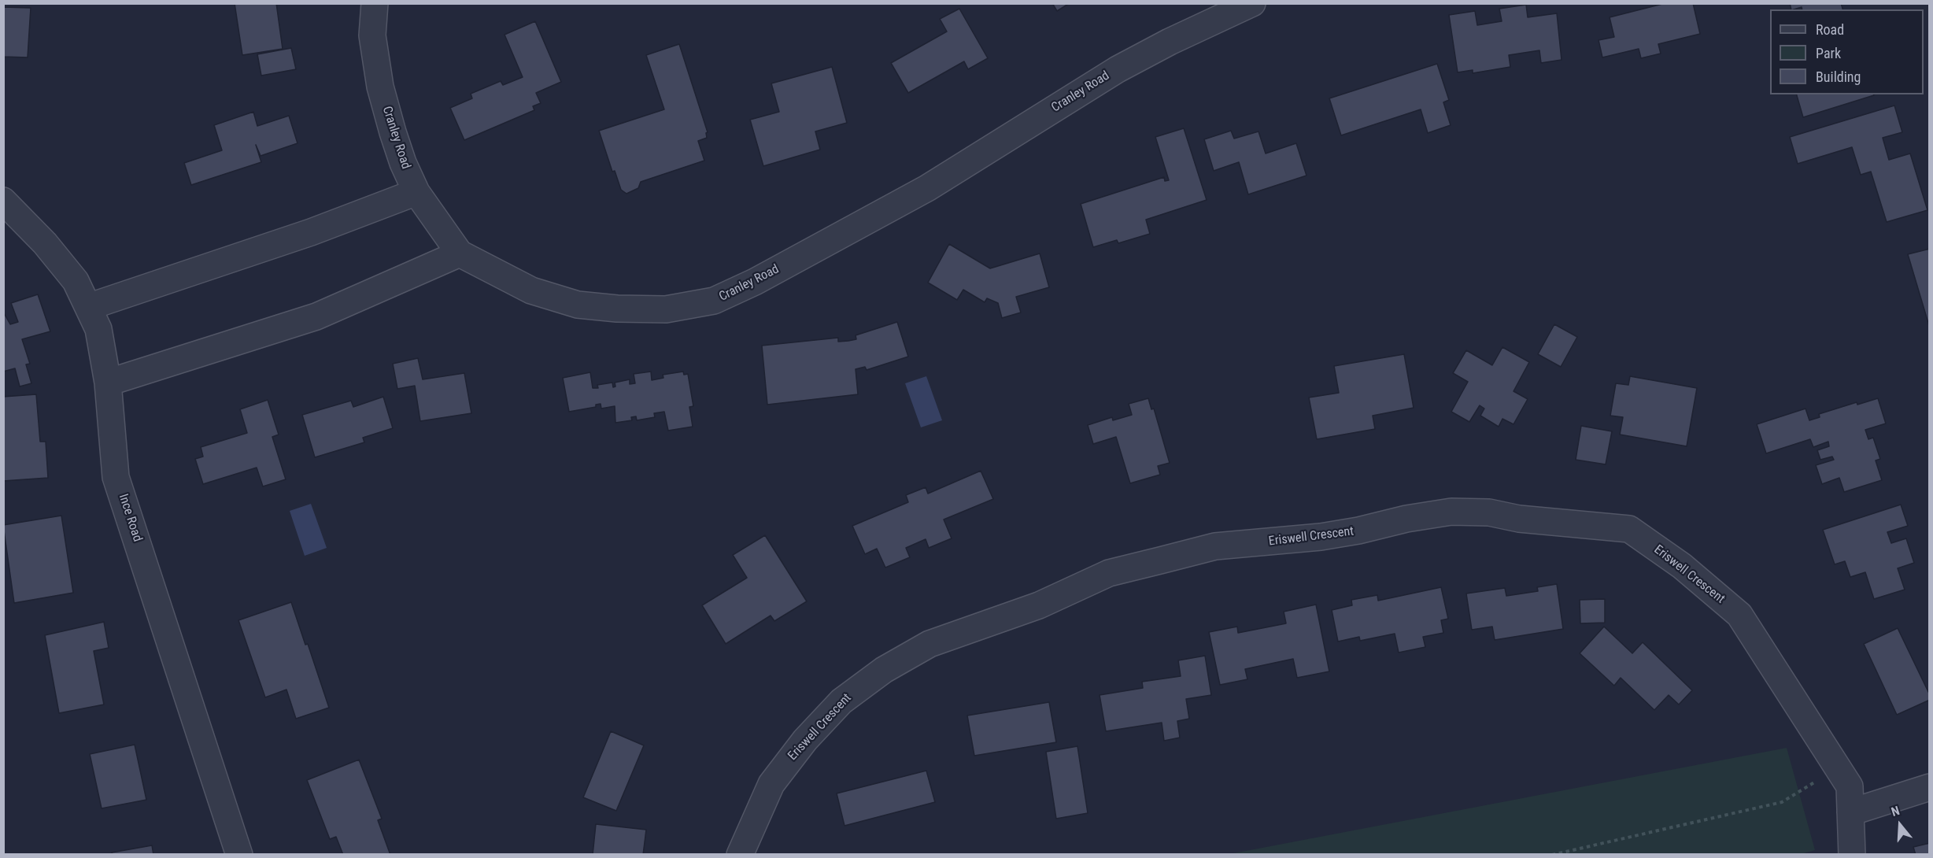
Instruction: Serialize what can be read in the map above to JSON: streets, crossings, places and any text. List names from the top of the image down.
{
  "streets": {
    "street": ["Cranley Road", "Ince Road", "Eriswell Crescent"]
  },
  "legend": ["Road", "Park", "Building"],
  "north": "top"
}
